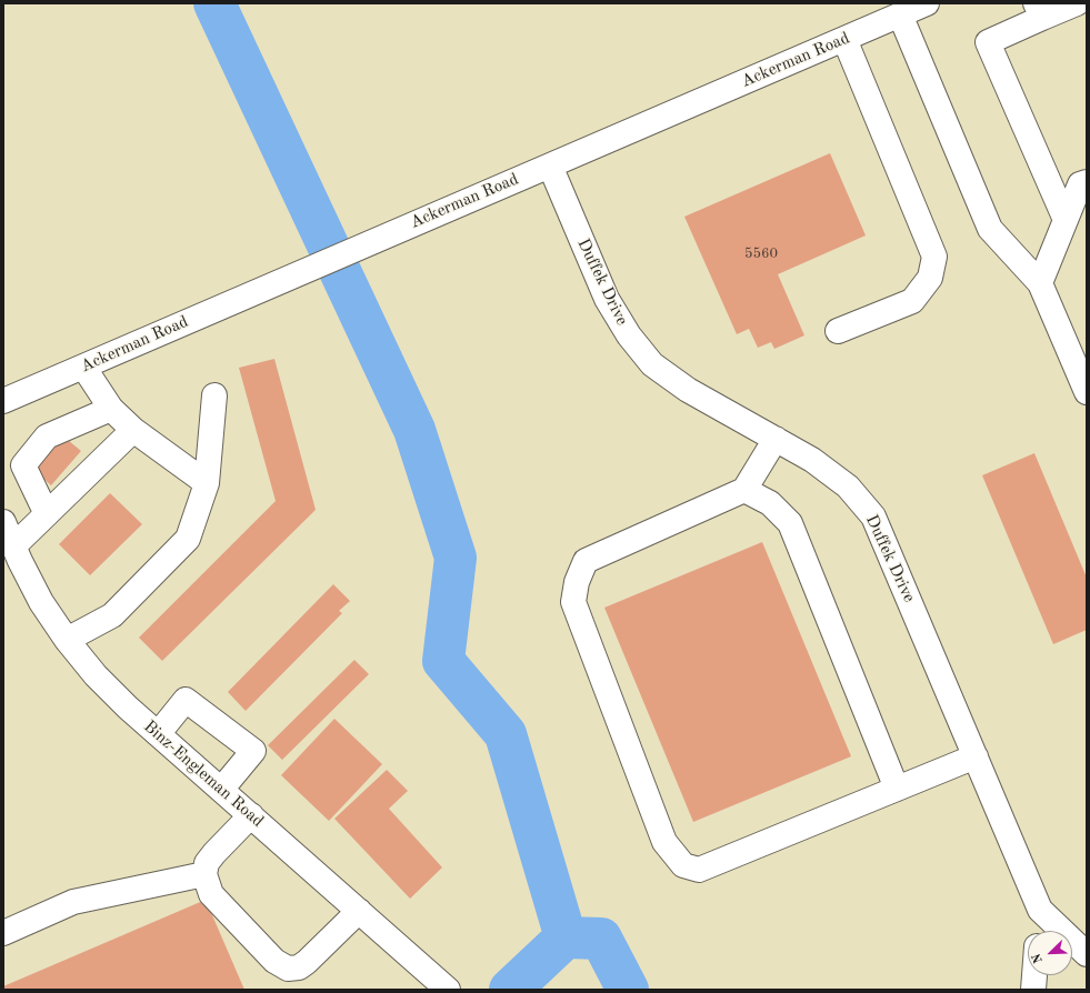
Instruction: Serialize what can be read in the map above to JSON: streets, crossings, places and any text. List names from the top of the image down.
{
  "streets": {
    "street": ["Ackerman Road", "Duffek Drive", "Binz-Engleman Road"]
  },
  "crossings": [
    ["Ackerman Road", "Duffek Drive"]
  ],
  "house_numbers": ["5560"],
  "north": "bottom left"
}
